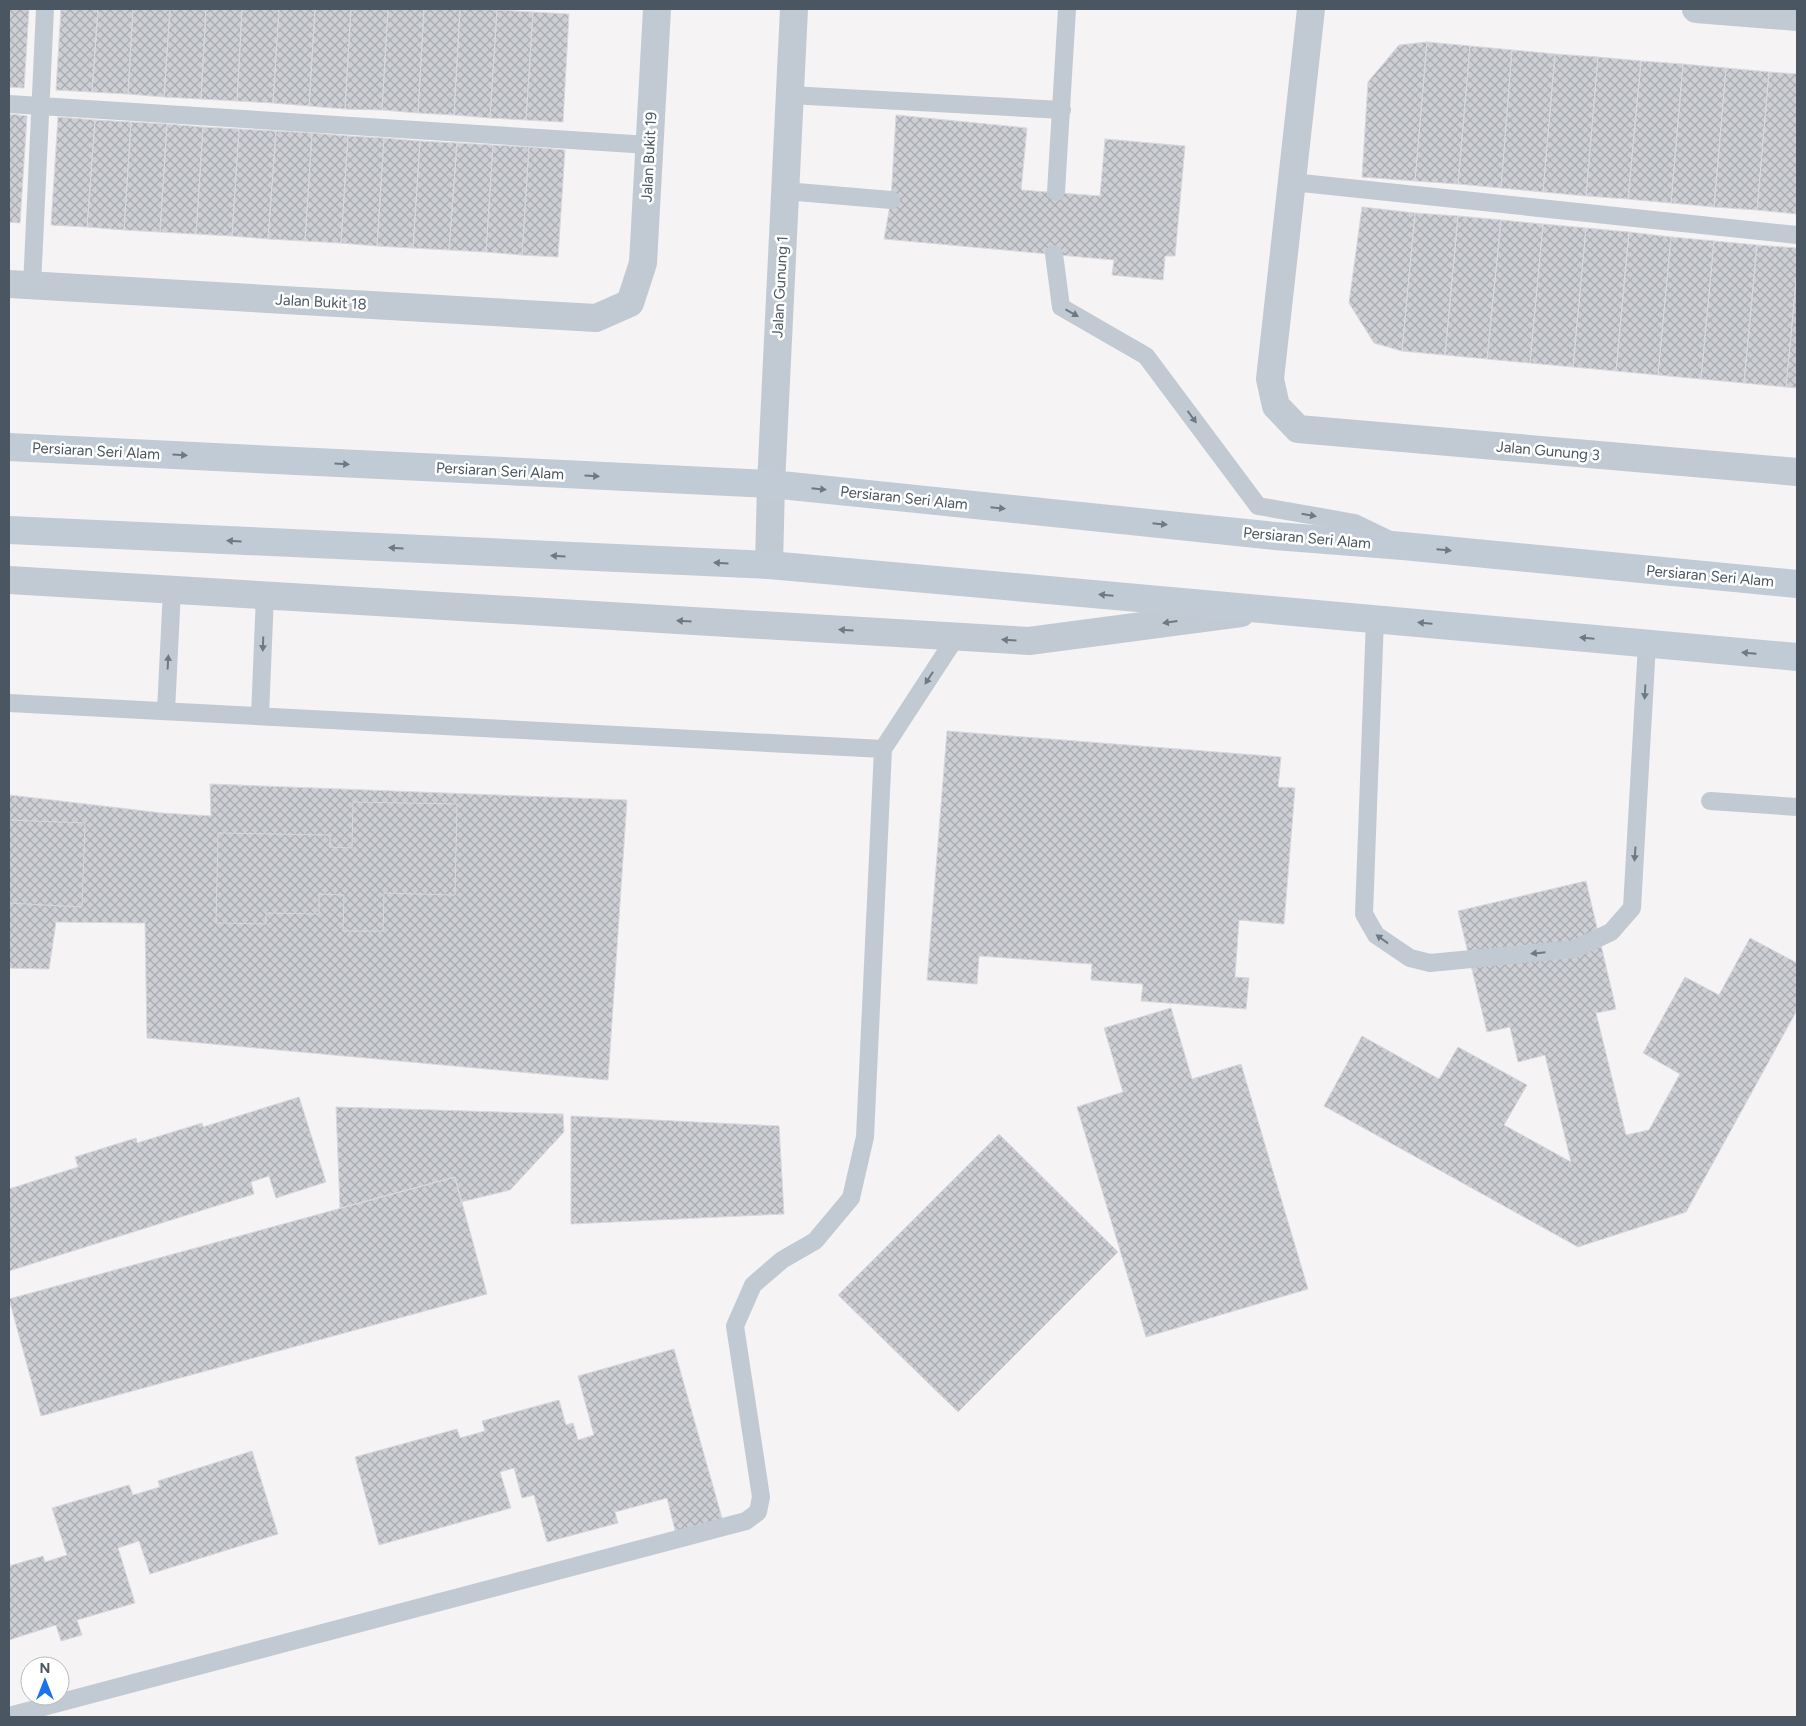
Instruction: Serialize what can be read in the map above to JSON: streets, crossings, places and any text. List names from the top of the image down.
{
  "streets": {
    "main road": ["Persiaran Seri Alam"],
    "street": [
      "Jalan Bukit 19",
      "Jalan Gunung 1",
      "Jalan Bukit 18",
      "Jalan Gunung 3"
    ]
  },
  "crossings": [
    ["Jalan Bukit 19", "Jalan Bukit 18"],
    ["Jalan Gunung 1", "Persiaran Seri Alam"]
  ],
  "north": "top"
}
